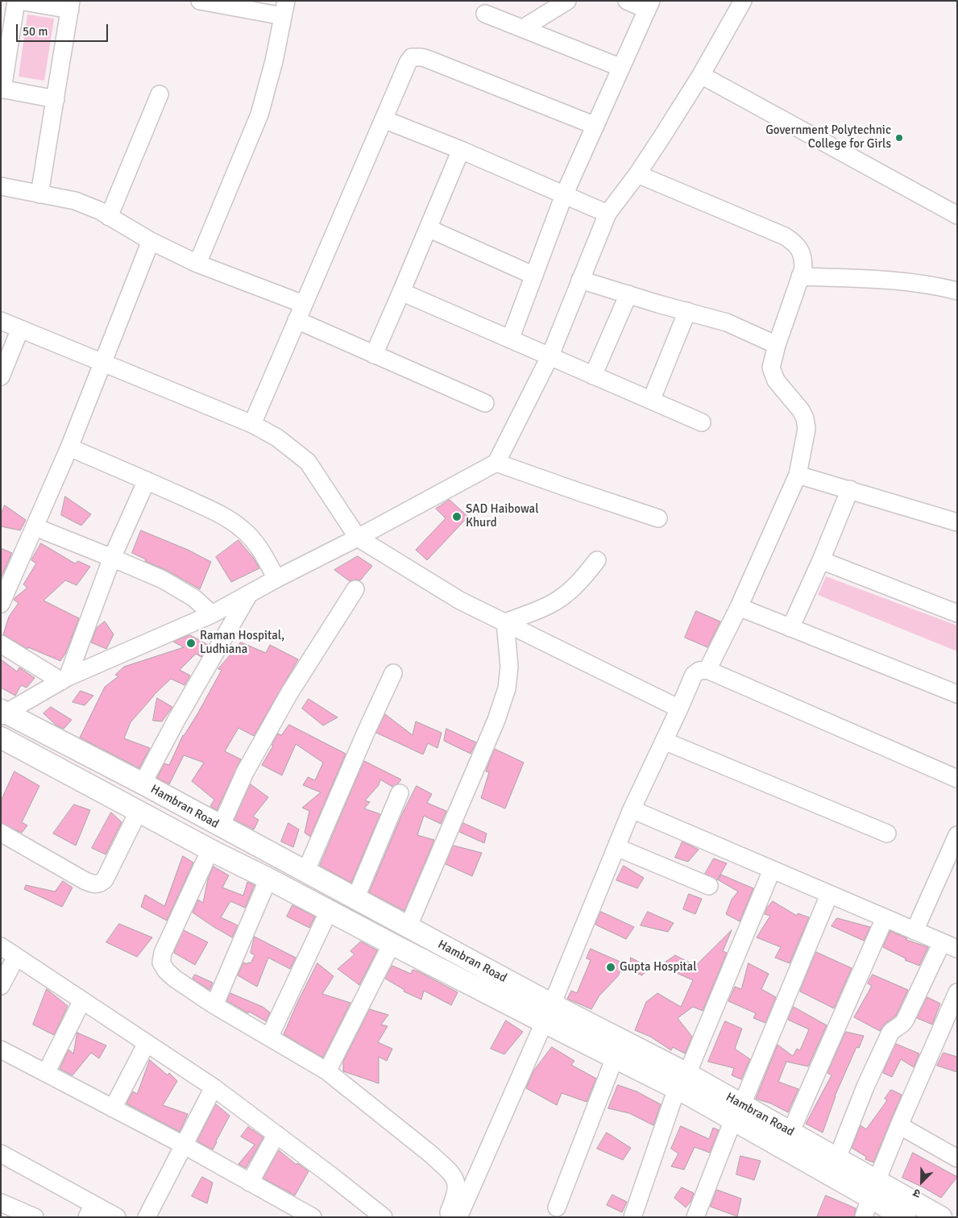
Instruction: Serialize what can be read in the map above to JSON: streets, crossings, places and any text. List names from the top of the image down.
{
  "streets": {
    "main road": ["Hambran Road"]
  },
  "places": [
    "Government Polytechnic College for Girls",
    "SAD Haibowal Khurd",
    "Raman Hospital, Ludhiana",
    "Gupta Hospital"
  ],
  "scale_bar": "50 m",
  "north": "bottom left"
}
